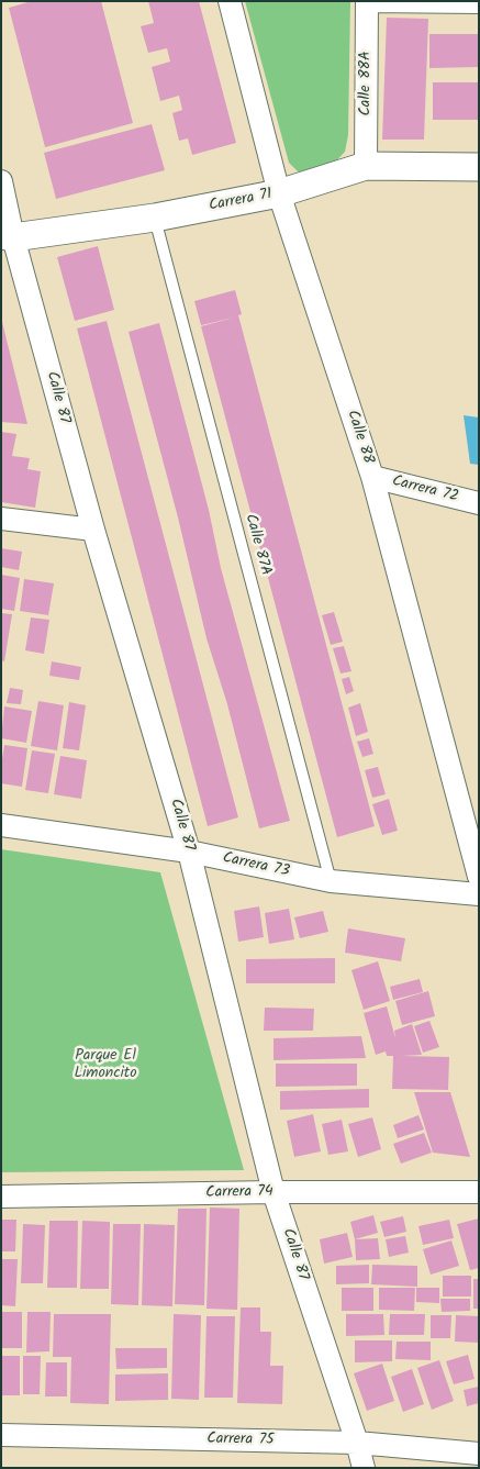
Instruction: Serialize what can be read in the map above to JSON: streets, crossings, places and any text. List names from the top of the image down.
{
  "streets": {
    "street": [
      "Calle 88A",
      "Carrera 71",
      "Calle 87",
      "Calle 88",
      "Carrera 72",
      "Carrera 73",
      "Carrera 74",
      "Carrera 75"
    ],
    "lane": ["Calle 87A"]
  },
  "crossings": [
    ["Calle 88A", "Carrera 71"],
    ["Carrera 71", "Calle 87"],
    ["Carrera 71", "Calle 88"],
    ["Carrera 71", "Calle 87A"],
    ["Calle 87", "Carrera 73"],
    ["Calle 87", "Carrera 74"],
    ["Calle 87", "Carrera 75"],
    ["Calle 88", "Carrera 72"],
    ["Calle 87A", "Carrera 73"]
  ],
  "parks": ["Parque El Limoncito"]
}
